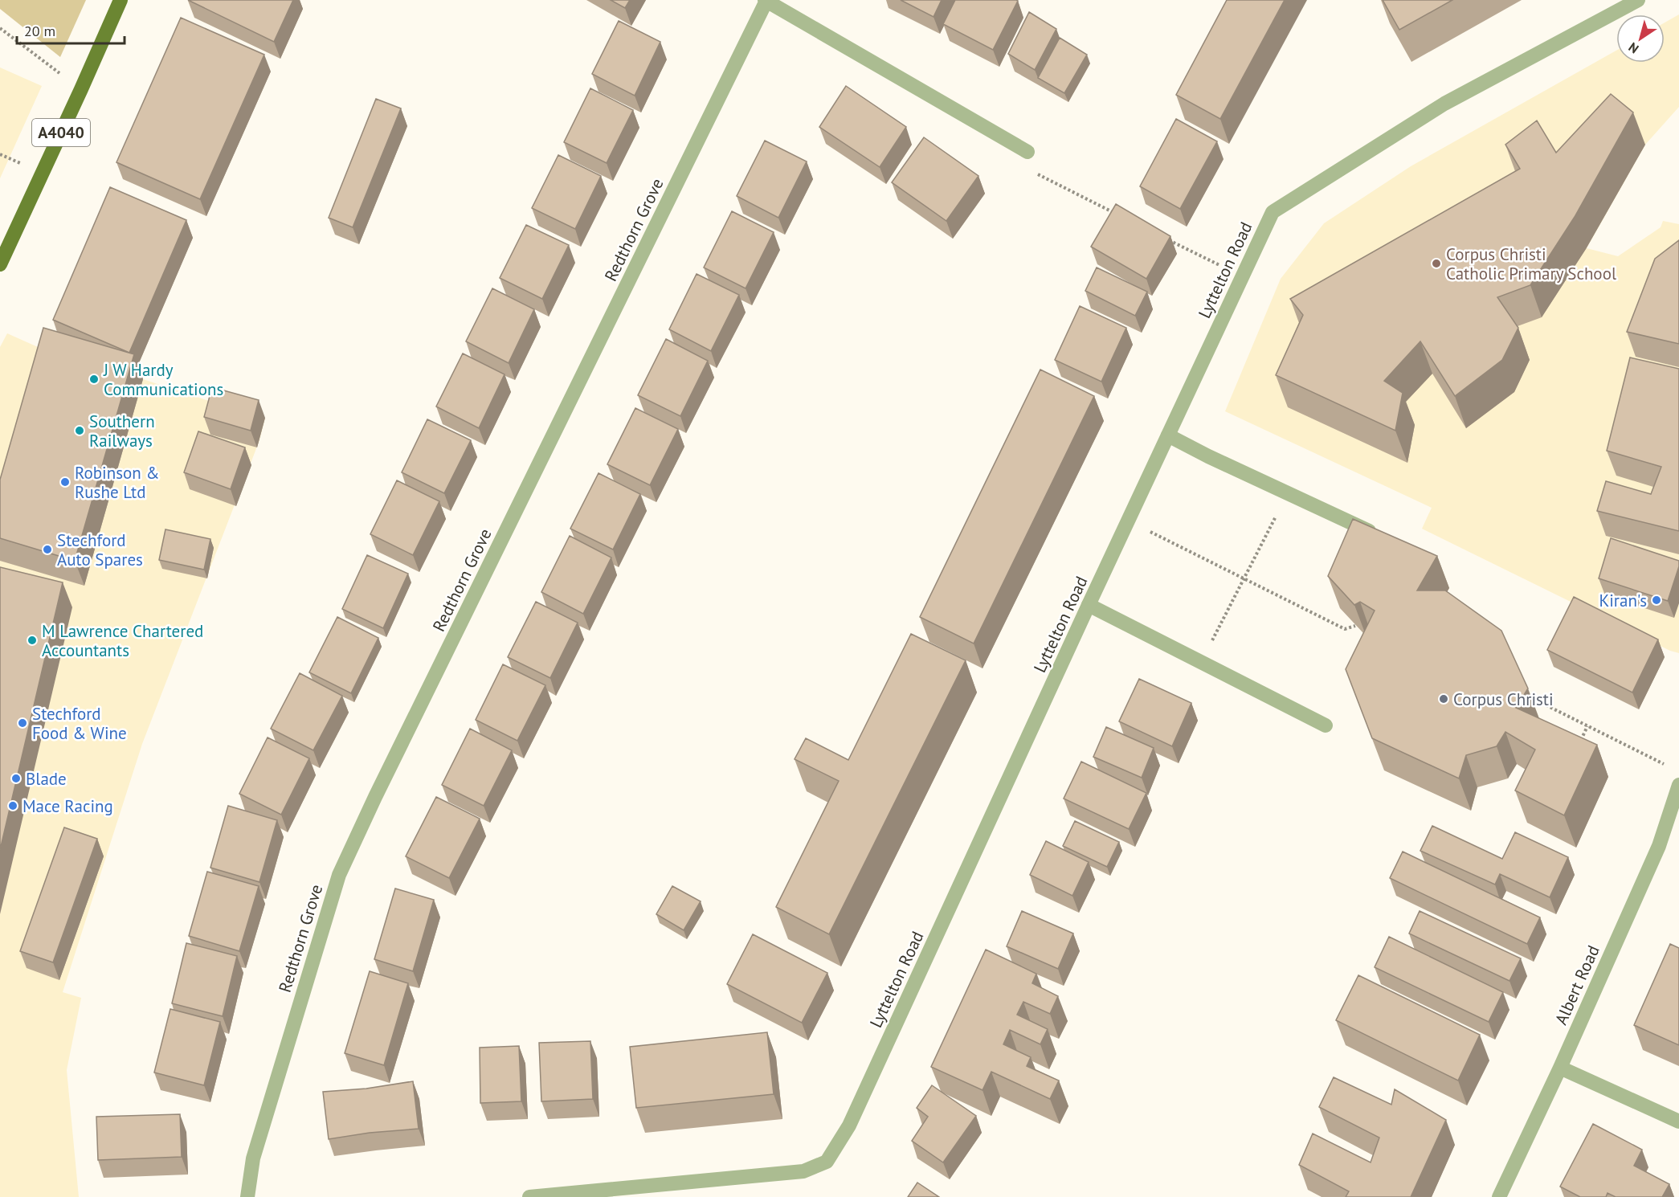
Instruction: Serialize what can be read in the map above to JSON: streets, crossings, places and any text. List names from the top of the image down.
{
  "streets": {
    "main road": ["A4040"],
    "street": ["Redthorn Grove", "Lyttelton Road", "Albert Road"]
  },
  "places": [
    "Corpus Christi Catholic Primary School",
    "J W Hardy Communications",
    "Southern Railways",
    "Robinson & Rushe Ltd",
    "Stechford Auto Spares",
    "Kiran's",
    "M Lawrence Chartered Accountants",
    "Corpus Christi",
    "Stechford Food & Wine",
    "Blade",
    "Mace Racing"
  ],
  "scale_bar": "20 m",
  "north": "bottom left"
}
